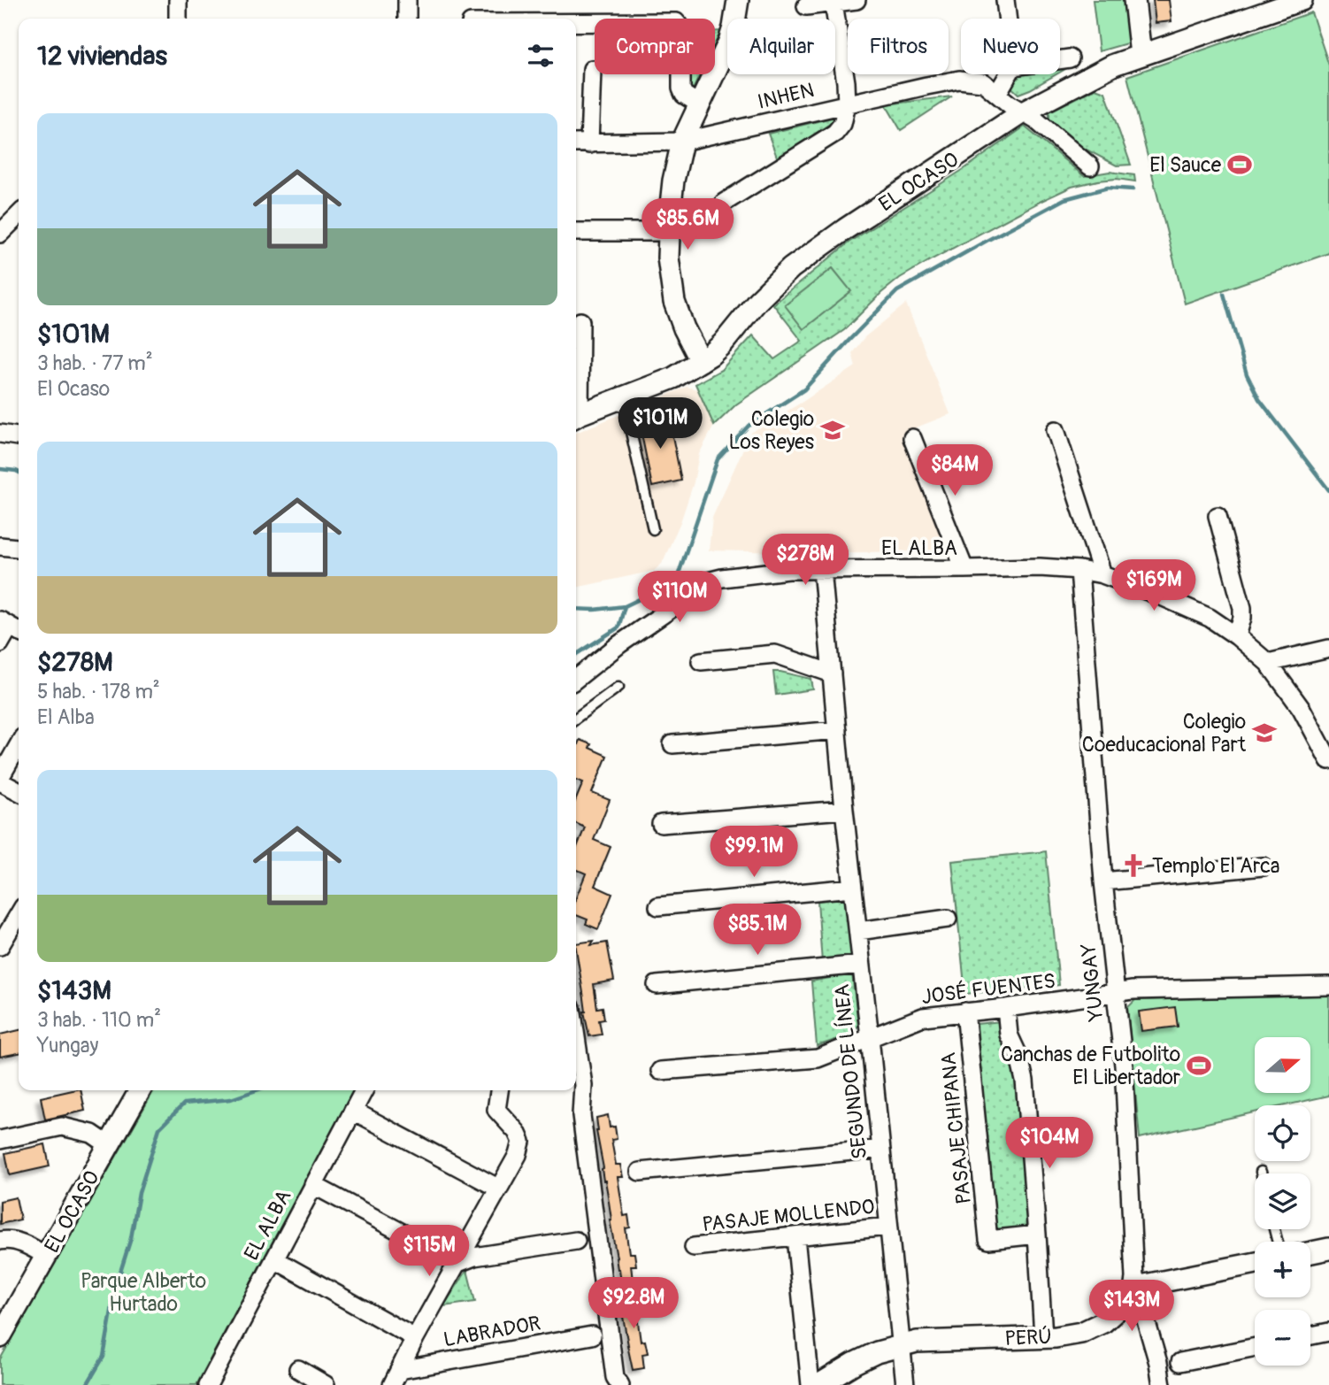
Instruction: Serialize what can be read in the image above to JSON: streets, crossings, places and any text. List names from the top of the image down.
{
  "streets": {
    "street": [
      "INHEN",
      "EL OCASO",
      "EL ALBA",
      "YUNGAY",
      "JOSÉ FUENTES",
      "SEGUNDO DE LÍNEA",
      "PASAJE CHIPANA",
      "PASAJE MOLLENDO",
      "LABRADOR",
      "PERÚ"
    ]
  },
  "crossings": [
    ["INHEN", "EL OCASO"],
    ["EL ALBA", "YUNGAY"],
    ["EL ALBA", "SEGUNDO DE LÍNEA"],
    ["YUNGAY", "JOSÉ FUENTES"],
    ["YUNGAY", "PERÚ"],
    ["JOSÉ FUENTES", "SEGUNDO DE LÍNEA"],
    ["JOSÉ FUENTES", "PASAJE CHIPANA"],
    ["SEGUNDO DE LÍNEA", "PASAJE MOLLENDO"],
    ["SEGUNDO DE LÍNEA", "PERÚ"]
  ],
  "parks": ["Parque Alberto Hurtado"],
  "places": {
    "sports": ["El Sauce", "Canchas de Futbolito El Libertador"],
    "school or university": ["Colegio Los Reyes", "Colegio Coeducacional Part"],
    "church": ["Templo El Arca"]
  },
  "north": "right",
  "page": {
    "chip": [
      "Comprar",
      "Alquilar",
      "Filtros",
      "Nuevo"
    ],
    "heading": "12 viviendas",
    "list": [
      {
        "name": "$101M",
        "note": "3 hab. · 77 m² · El Ocaso"
      },
      {
        "name": "$278M",
        "note": "5 hab. · 178 m² · El Alba"
      },
      {
        "name": "$143M",
        "note": "3 hab. · 110 m² · Yungay"
      }
    ],
    "price": [
      "$85.6M",
      "$101M",
      "$84M",
      "$278M",
      "$169M",
      "$110M",
      "$99.1M",
      "$85.1M",
      "$104M",
      "$115M",
      "$92.8M",
      "$143M"
    ],
    "map_buttons": ["+", "−"]
  }
}
